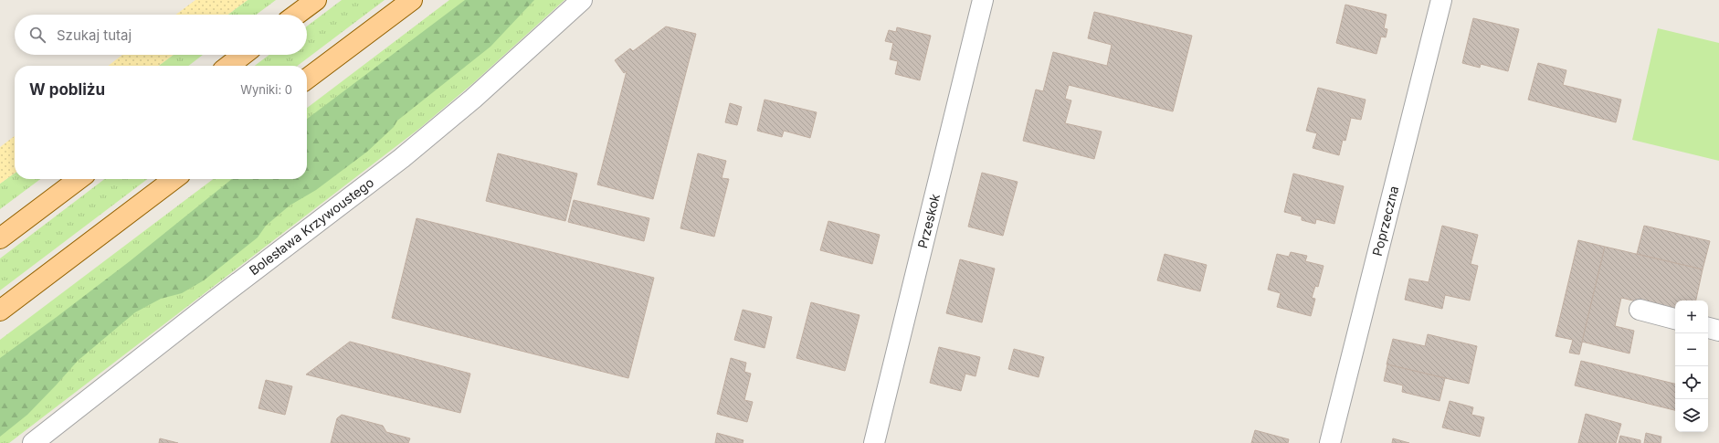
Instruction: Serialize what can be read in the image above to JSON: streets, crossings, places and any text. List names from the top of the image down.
{
  "streets": {
    "street": ["Przeskok", "Poprzeczna", "Bolesława Krzywoustego"]
  },
  "page": {
    "search": "Szukaj tutaj",
    "heading": ["W pobliżu", "Wyniki: 0"],
    "map_buttons": ["+", "−"]
  }
}
